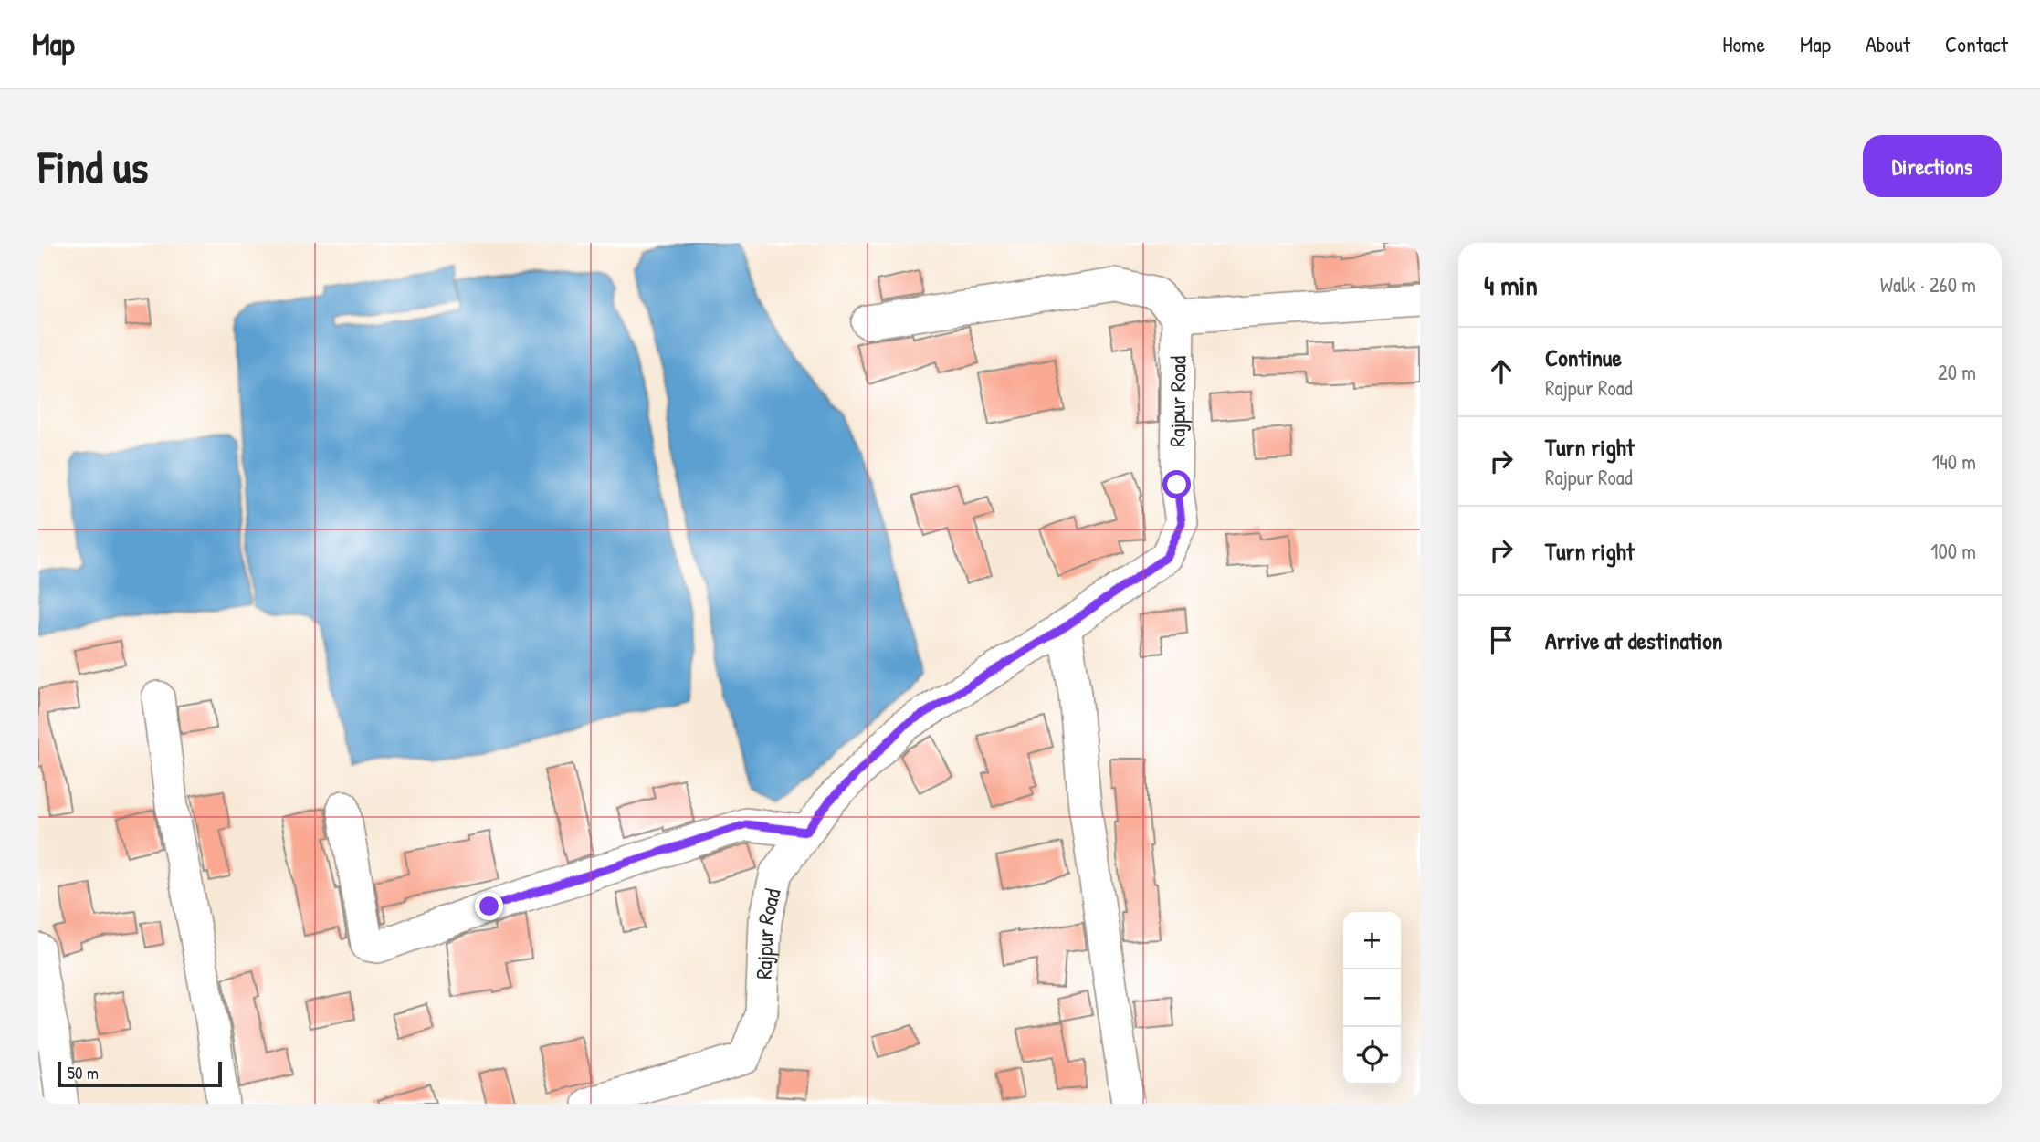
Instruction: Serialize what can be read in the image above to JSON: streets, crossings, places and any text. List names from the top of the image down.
{
  "streets": {
    "street": ["Rajpur Road"]
  },
  "scale_bar": "50 m",
  "page": {
    "header": "Map",
    "nav": [
      "Home",
      "Map",
      "About",
      "Contact"
    ],
    "buttons": "Directions",
    "title": "Find us",
    "heading": ["4 min", "Walk · 260 m"],
    "list": [
      ["Continue", "Rajpur Road", "20 m"],
      ["Turn right", "Rajpur Road", "140 m"],
      ["Turn right", "100 m"],
      "Arrive at destination"
    ],
    "map_buttons": ["+", "−"],
    "scale": "50 m"
  }
}
